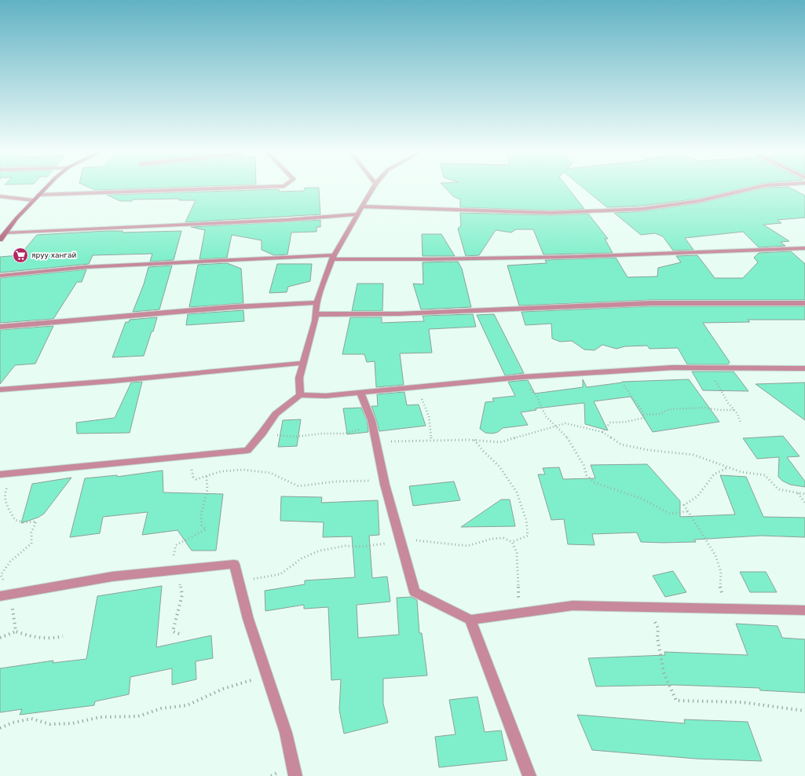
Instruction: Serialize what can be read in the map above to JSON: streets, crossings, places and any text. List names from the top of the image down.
{
  "places": {
    "supermarket": ["яруу хангай"]
  }
}
